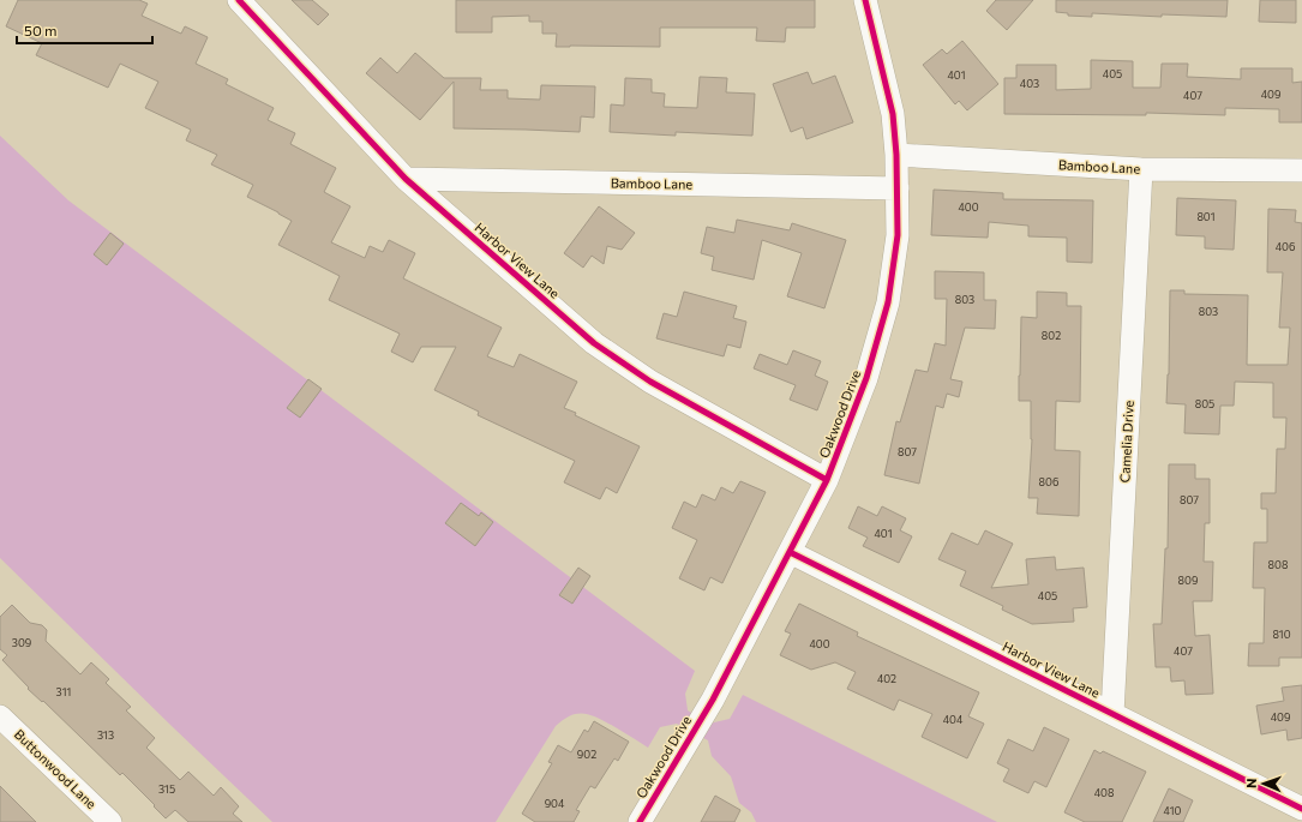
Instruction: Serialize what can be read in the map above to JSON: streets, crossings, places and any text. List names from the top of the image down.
{
  "streets": {
    "street": [
      "Bamboo Lane",
      "Harbor View Lane",
      "Oakwood Drive",
      "Camelia Drive",
      "Buttonwood Lane"
    ]
  },
  "crossings": [
    ["Bamboo Lane", "Harbor View Lane"],
    ["Bamboo Lane", "Oakwood Drive"],
    ["Bamboo Lane", "Camelia Drive"],
    ["Harbor View Lane", "Oakwood Drive"],
    ["Harbor View Lane", "Camelia Drive"]
  ],
  "house_numbers": [
    "405",
    "401",
    "403",
    "409",
    "407",
    "400",
    "801",
    "406",
    "803",
    "803",
    "802",
    "805",
    "807",
    "806",
    "807",
    "401",
    "808",
    "809",
    "405",
    "810",
    "309",
    "400",
    "407",
    "402",
    "311",
    "409",
    "404",
    "313",
    "902",
    "315",
    "408",
    "904",
    "410"
  ],
  "scale_bar": "50 m",
  "north": "left"
}
